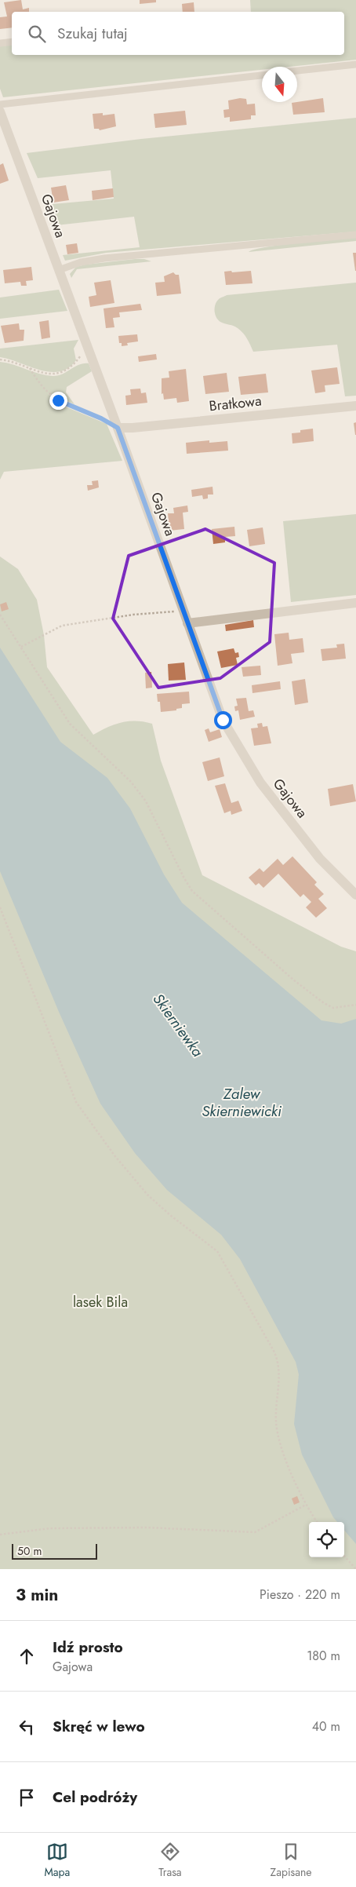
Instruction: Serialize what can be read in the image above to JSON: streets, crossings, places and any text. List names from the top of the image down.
{
  "streets": {
    "street": ["Gajowa", "Bratkowa"]
  },
  "crossings": [
    ["Gajowa", "Bratkowa"]
  ],
  "water": ["Skierniewka", "Zalew Skierniewicki"],
  "parks": ["lasek Bila"],
  "scale_bar": "50 m",
  "north": "bottom",
  "page": {
    "search": "Szukaj tutaj",
    "scale": "50 m",
    "heading": ["3 min", "Pieszo · 220 m"],
    "list": [
      ["Idź prosto", "Gajowa", "180 m"],
      ["Skręć w lewo", "40 m"],
      "Cel podróży"
    ],
    "nav": ["Mapa", "Trasa", "Zapisane"]
  }
}
